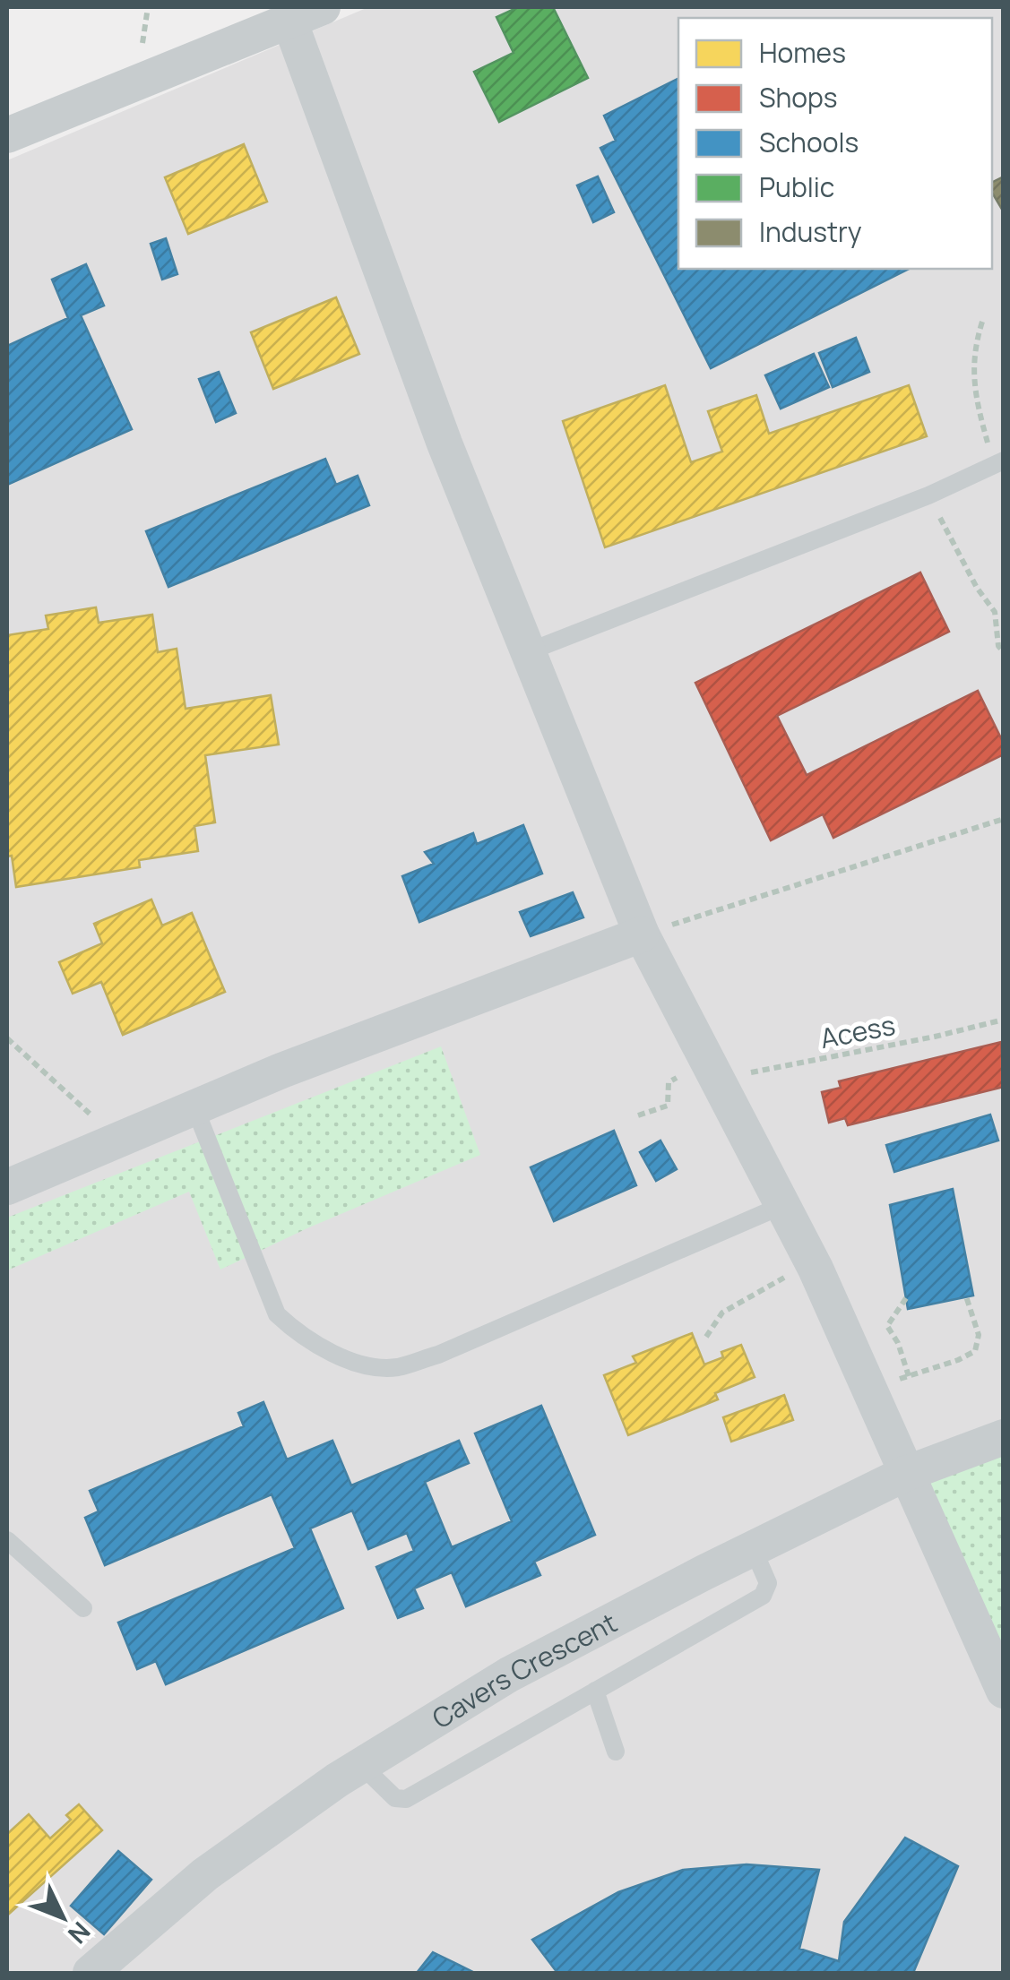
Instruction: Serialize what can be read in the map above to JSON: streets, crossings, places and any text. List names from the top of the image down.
{
  "streets": {
    "street": ["Cavers Crescent"],
    "path": ["Acess"]
  },
  "legend": [
    "Homes",
    "Shops",
    "Schools",
    "Public",
    "Industry"
  ],
  "north": "bottom right"
}
